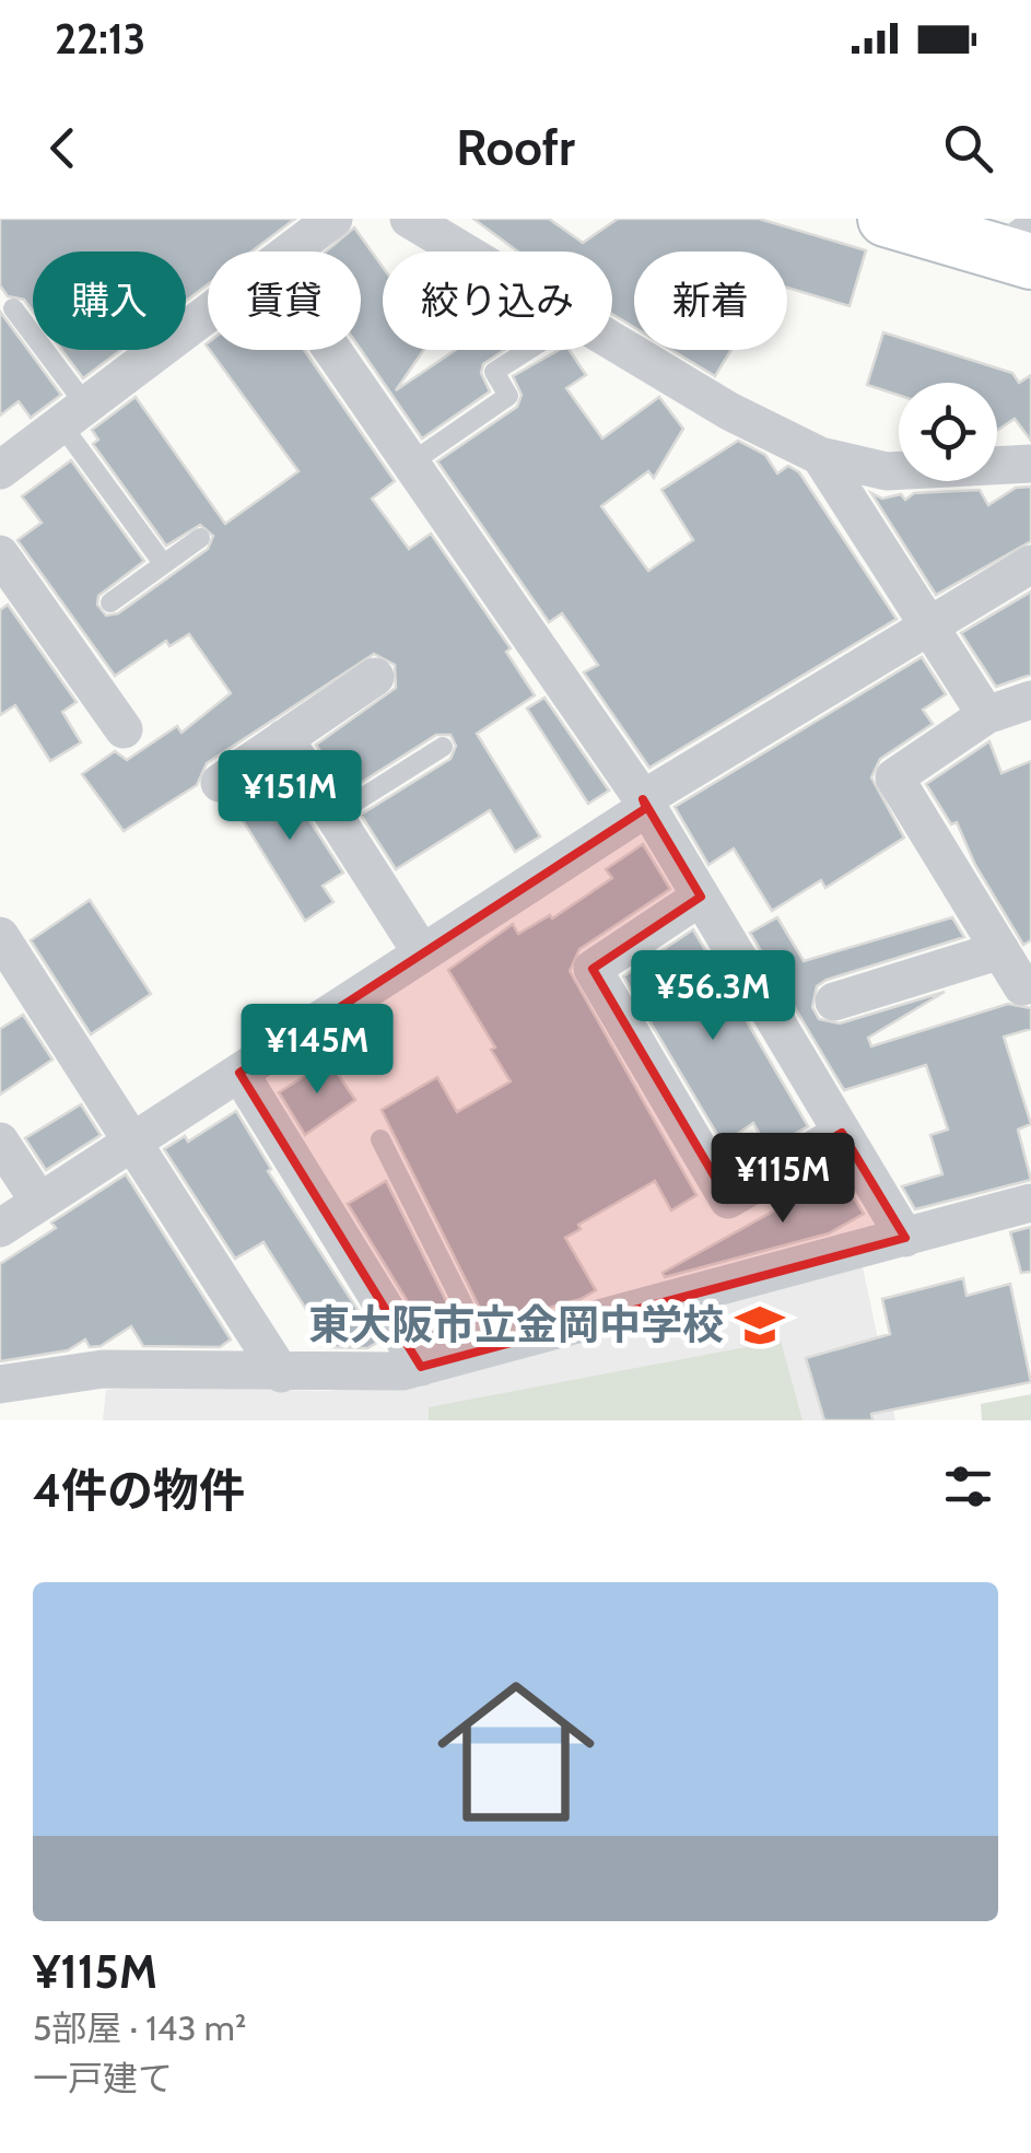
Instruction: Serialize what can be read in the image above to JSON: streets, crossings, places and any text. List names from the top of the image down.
{
  "places": {
    "school or university": ["東大阪市立金岡中学校"]
  },
  "page": {
    "status": "22:13",
    "header": "Roofr",
    "chip": [
      "購入",
      "賃貸",
      "絞り込み",
      "新着"
    ],
    "price": [
      "¥151M",
      "¥56.3M",
      "¥145M",
      "¥115M"
    ],
    "heading": "4件の物件",
    "list": [
      {
        "name": "¥115M",
        "note": "5部屋 · 143 m² · 一戸建て"
      }
    ]
  }
}
